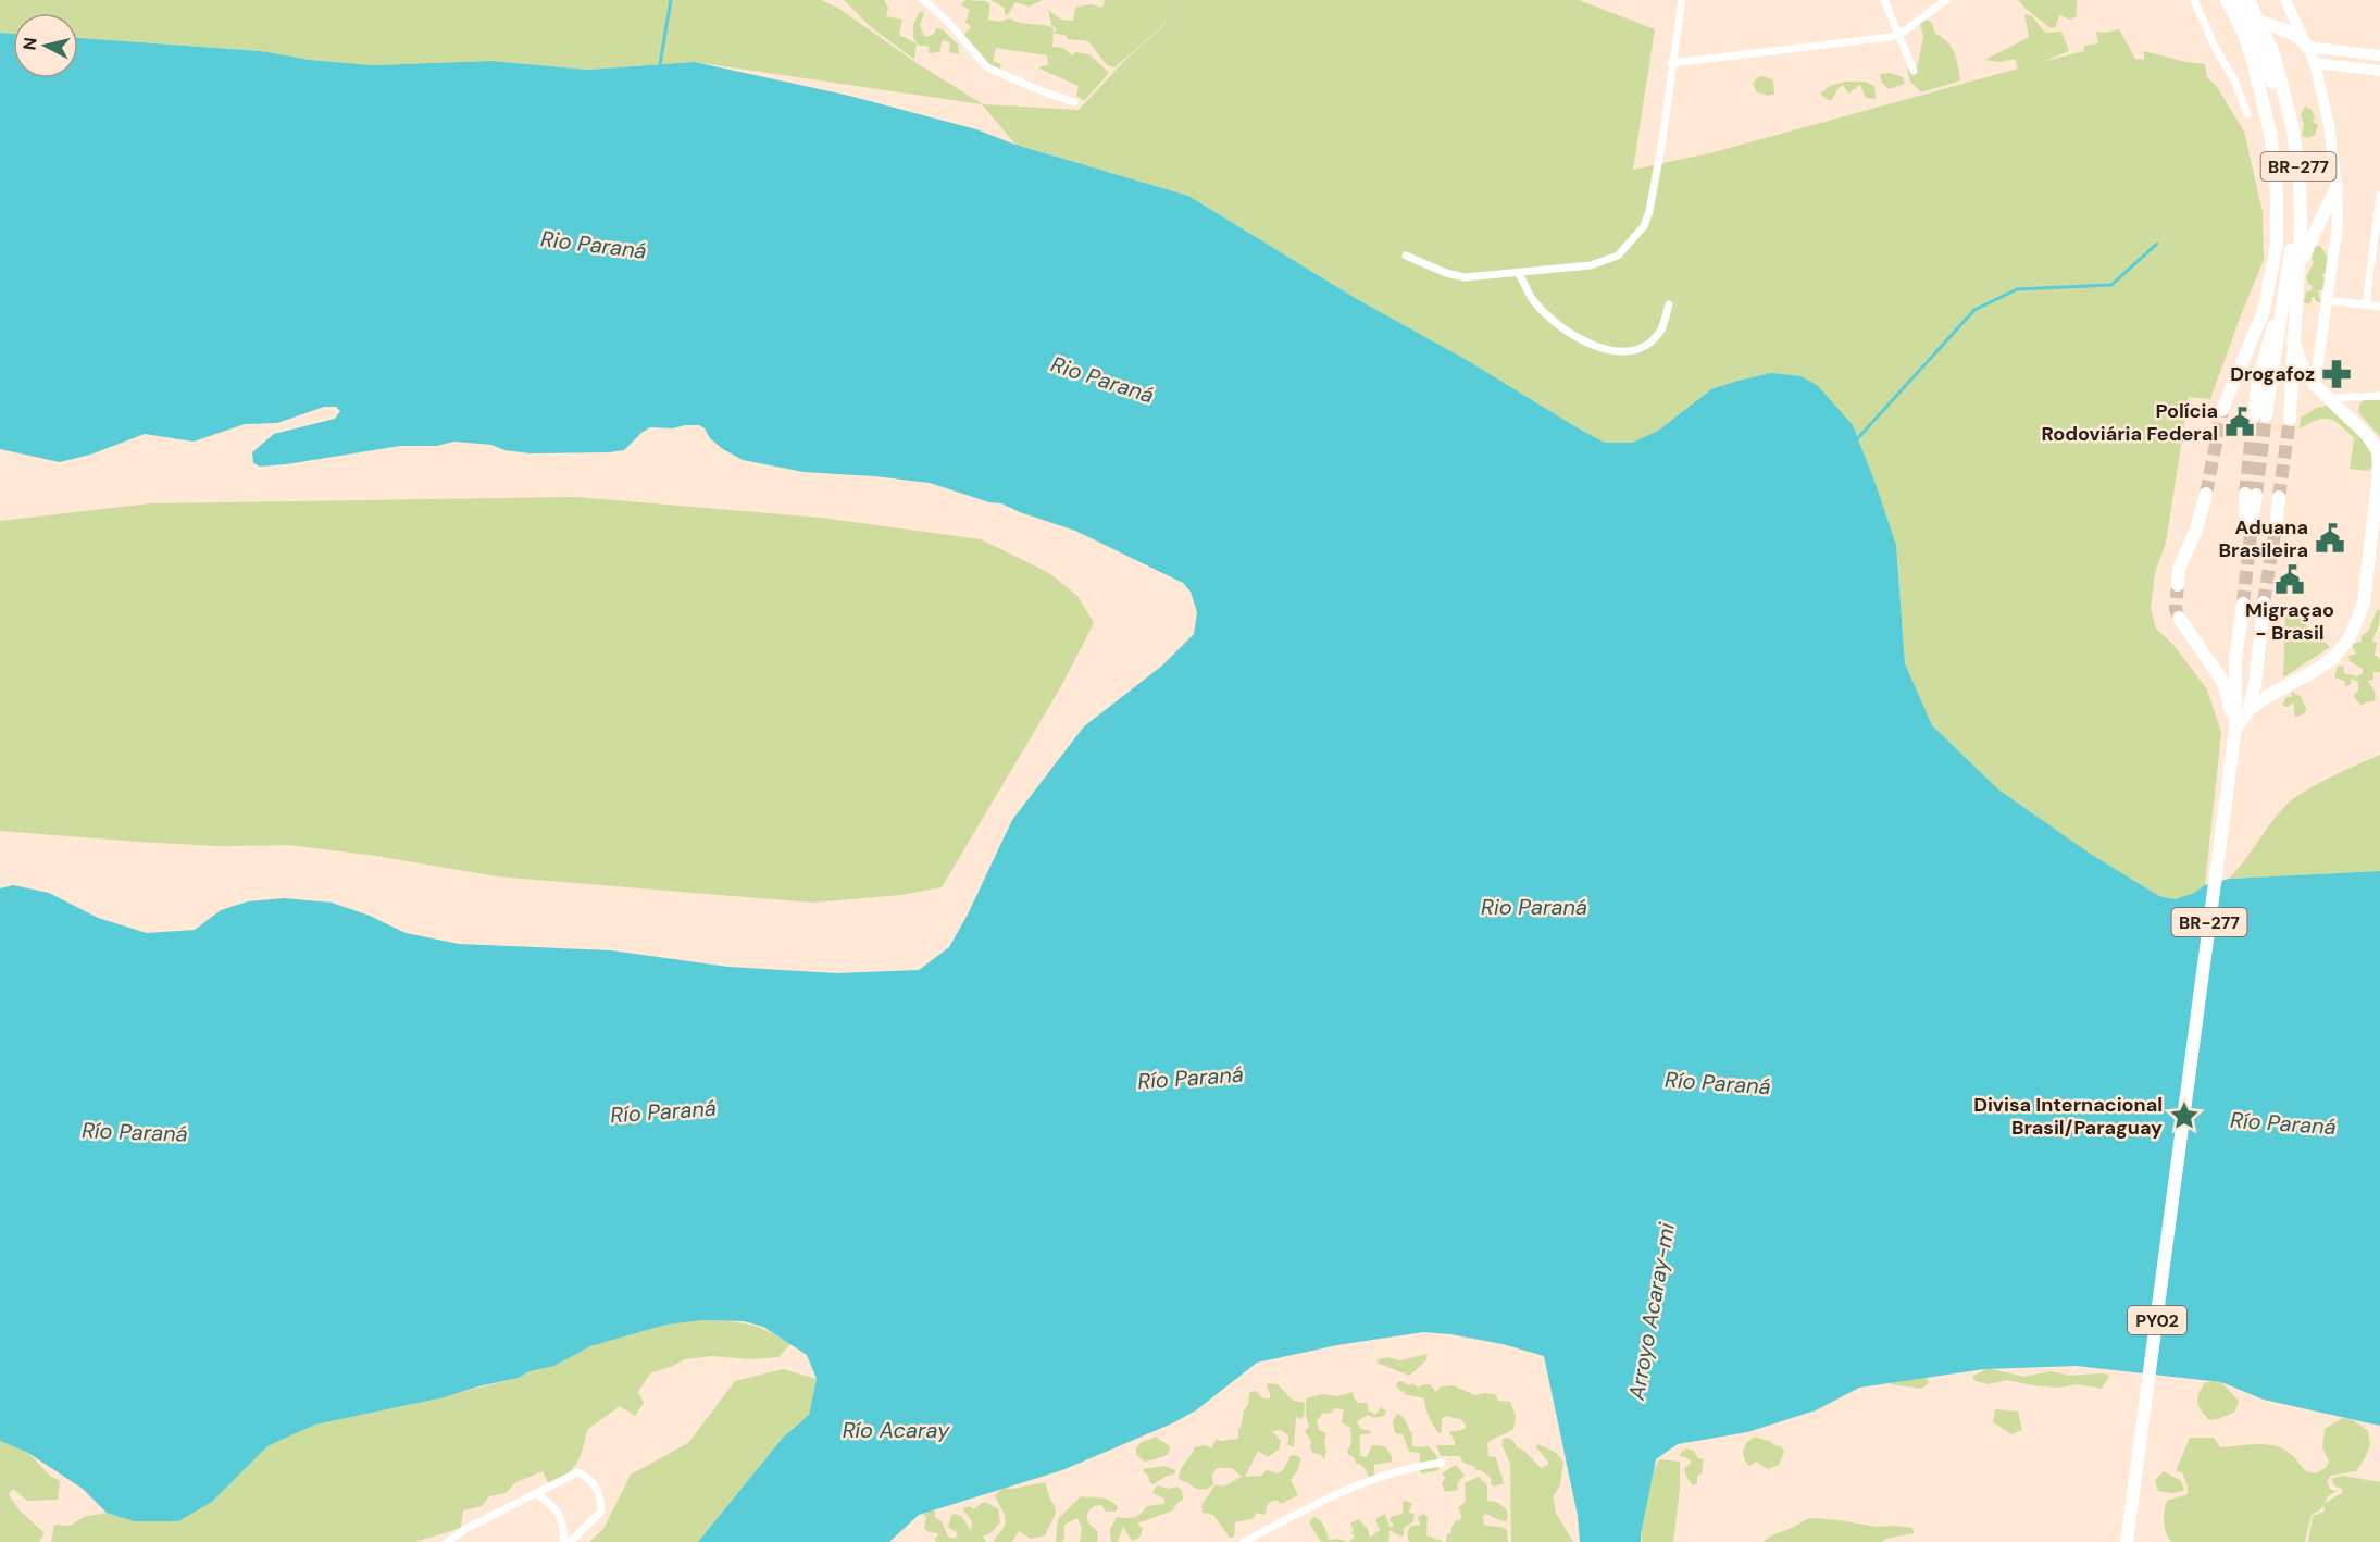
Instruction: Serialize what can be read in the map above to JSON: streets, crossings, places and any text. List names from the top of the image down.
{
  "streets": {
    "highway": ["BR-277", "PY02"]
  },
  "crossings": [
    ["BR-277", "PY02"]
  ],
  "water": [
    "Rio Paraná",
    "Río Paraná",
    "Arroyo Acaray-mi",
    "Río Acaray"
  ],
  "places": {
    "pharmacy": ["Drogafoz"],
    "public building": ["Polícia Rodoviária Federal", "Aduana Brasileira", "Migraçao - Brasil"],
    "place": ["Divisa Internacional Brasil/Paraguay"]
  },
  "north": "left"
}
